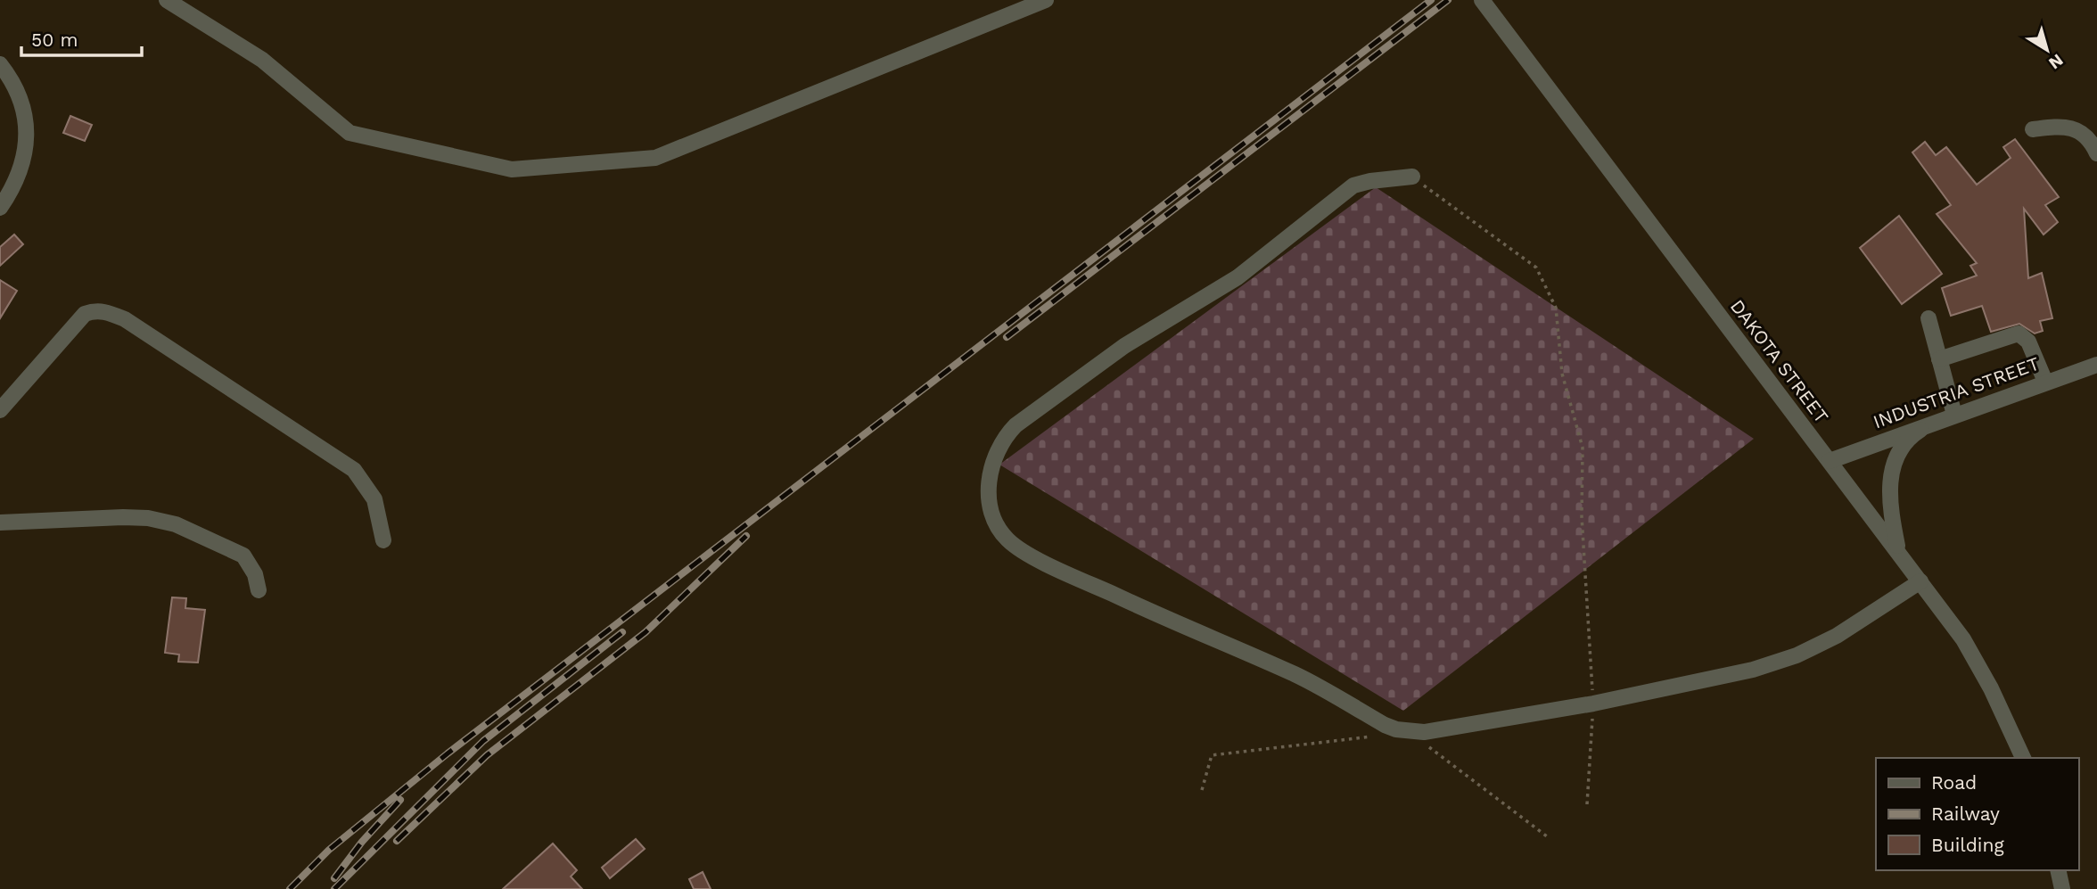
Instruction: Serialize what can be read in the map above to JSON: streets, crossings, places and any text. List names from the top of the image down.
{
  "streets": {
    "street": ["DAKOTA STREET", "INDUSTRIA STREET"]
  },
  "crossings": [
    ["DAKOTA STREET", "INDUSTRIA STREET"]
  ],
  "legend": ["Road", "Railway", "Building"],
  "scale_bar": "50 m",
  "north": "bottom right"
}
